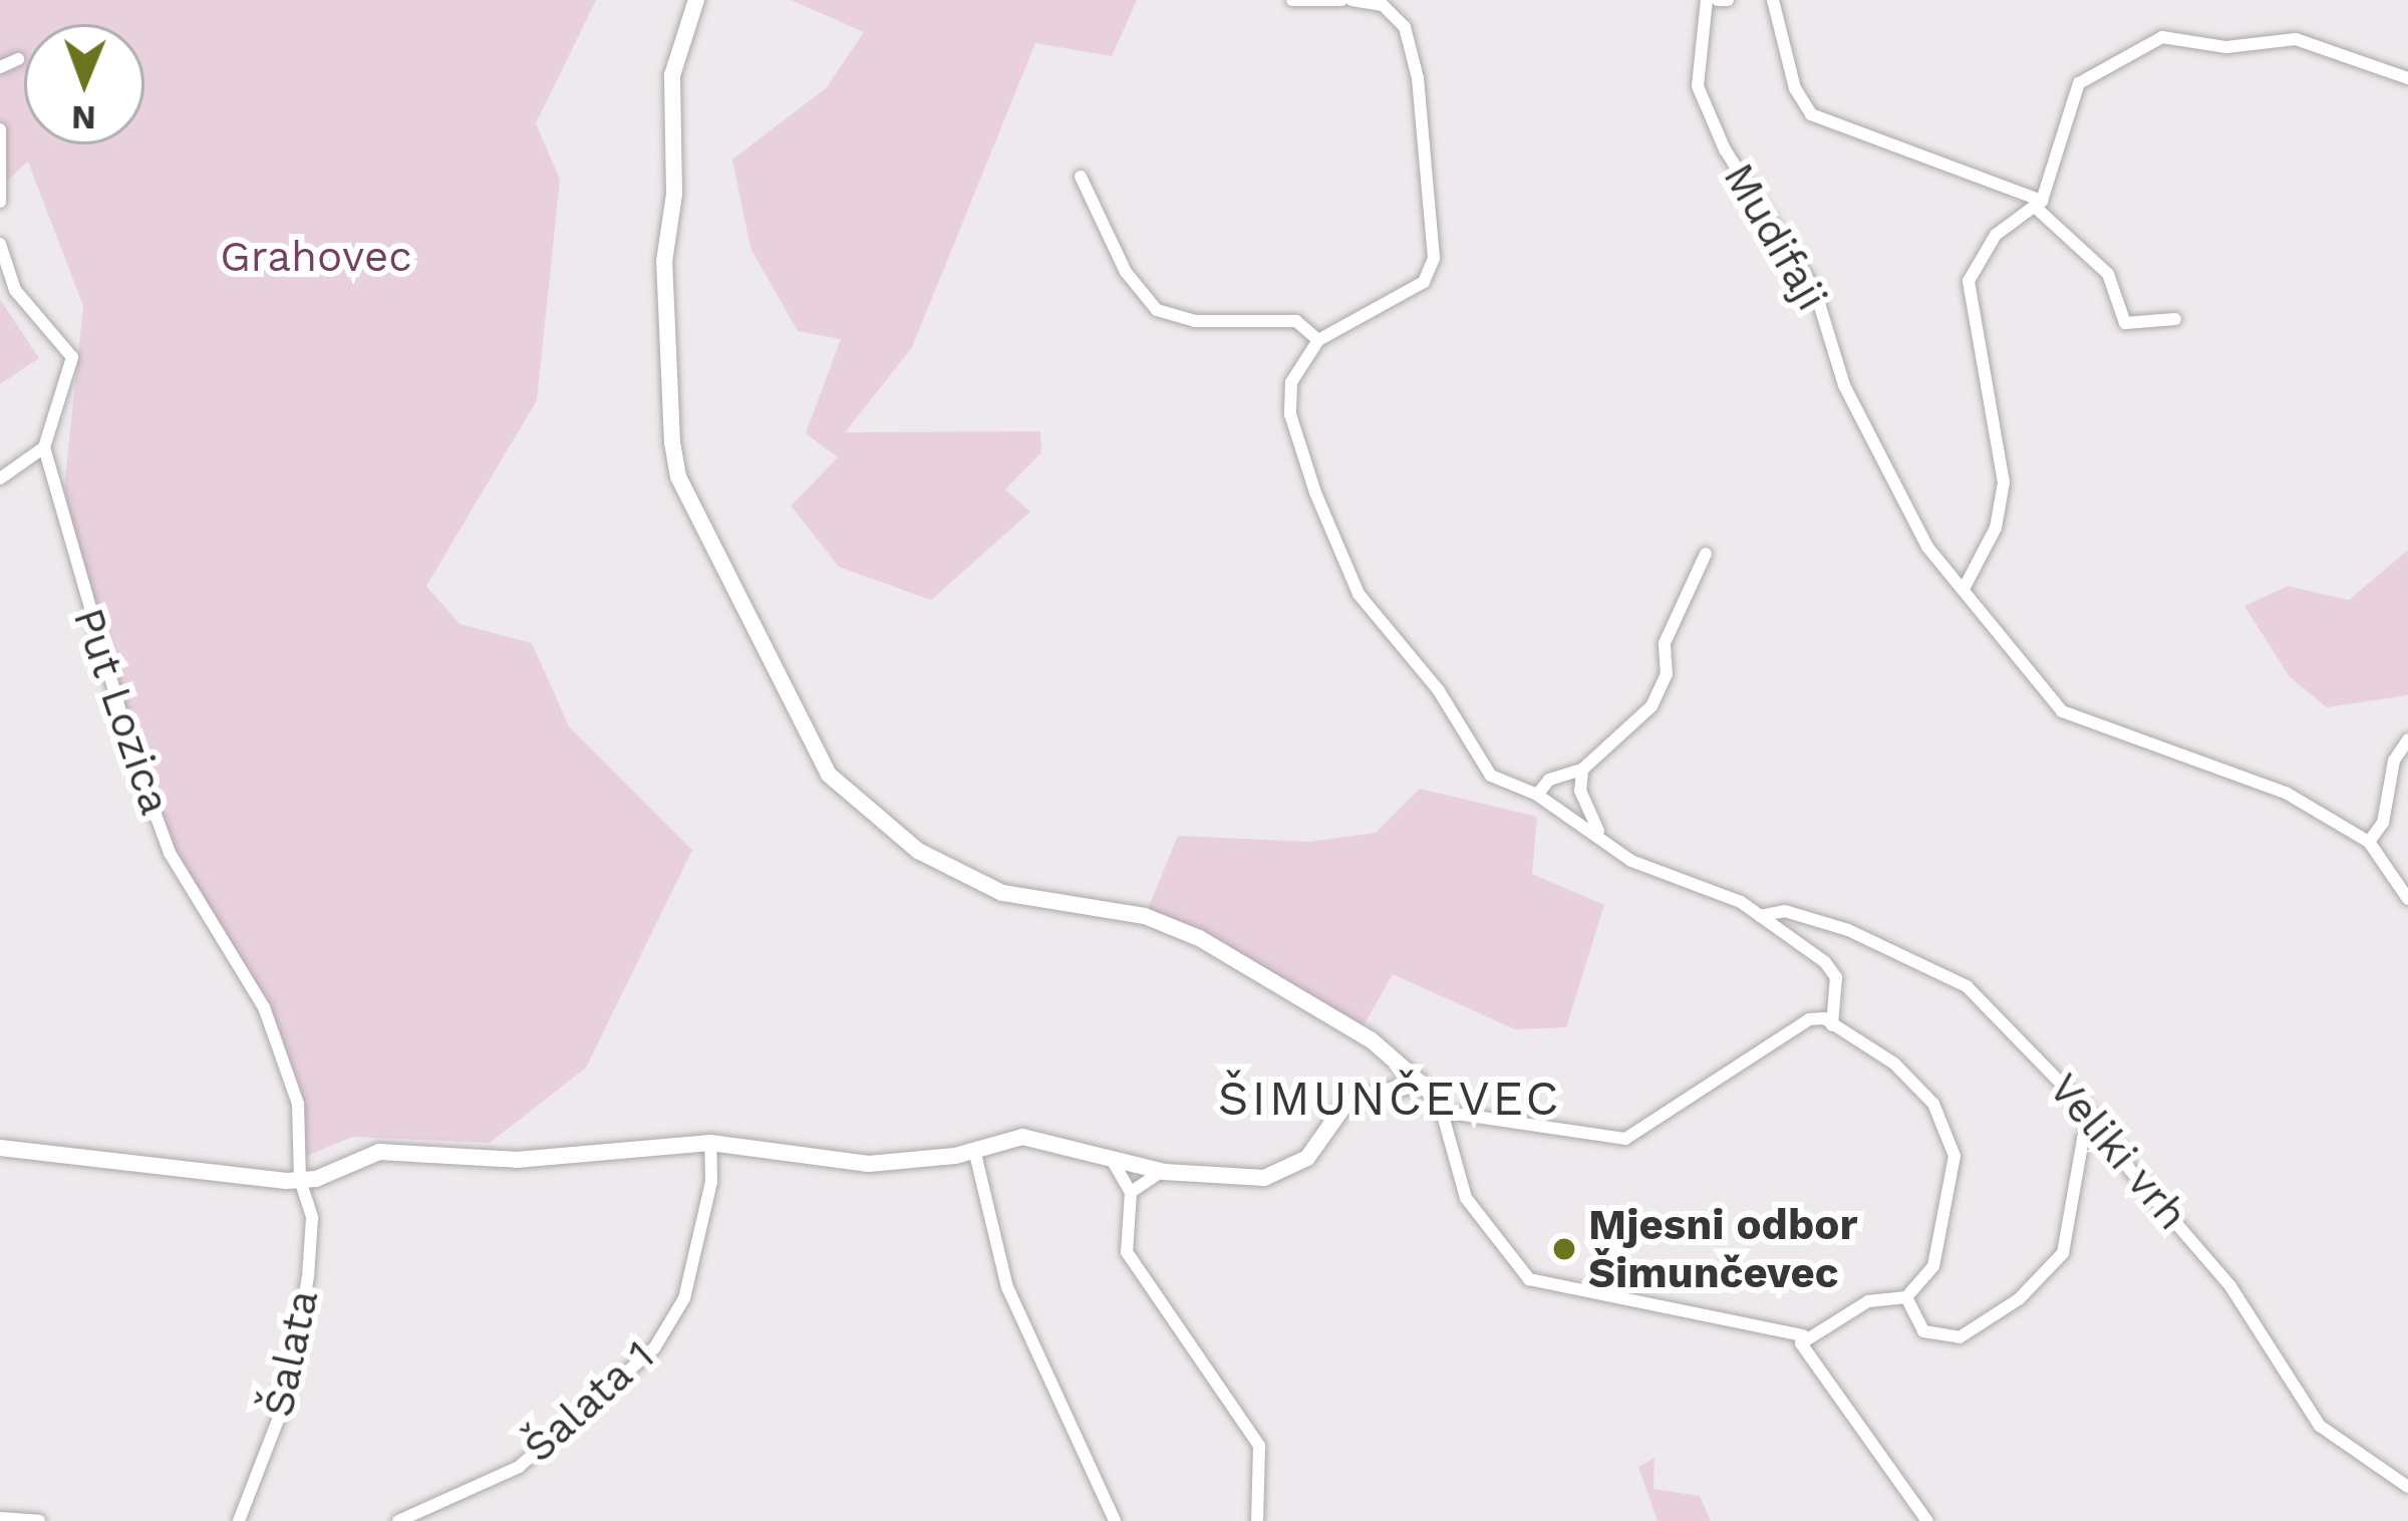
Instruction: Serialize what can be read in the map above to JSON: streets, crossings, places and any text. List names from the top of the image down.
{
  "streets": {
    "street": [
      "Mudifaji",
      "Put Lozica",
      "Veliki vrh",
      "Šalata",
      "Šalata 1"
    ]
  },
  "crossings": [
    ["Put Lozica", "Šalata"]
  ],
  "districts": ["ŠIMUNČEVEC"],
  "parks": ["Grahovec"],
  "places": ["Mjesni odbor Šimunčevec"],
  "north": "bottom"
}
